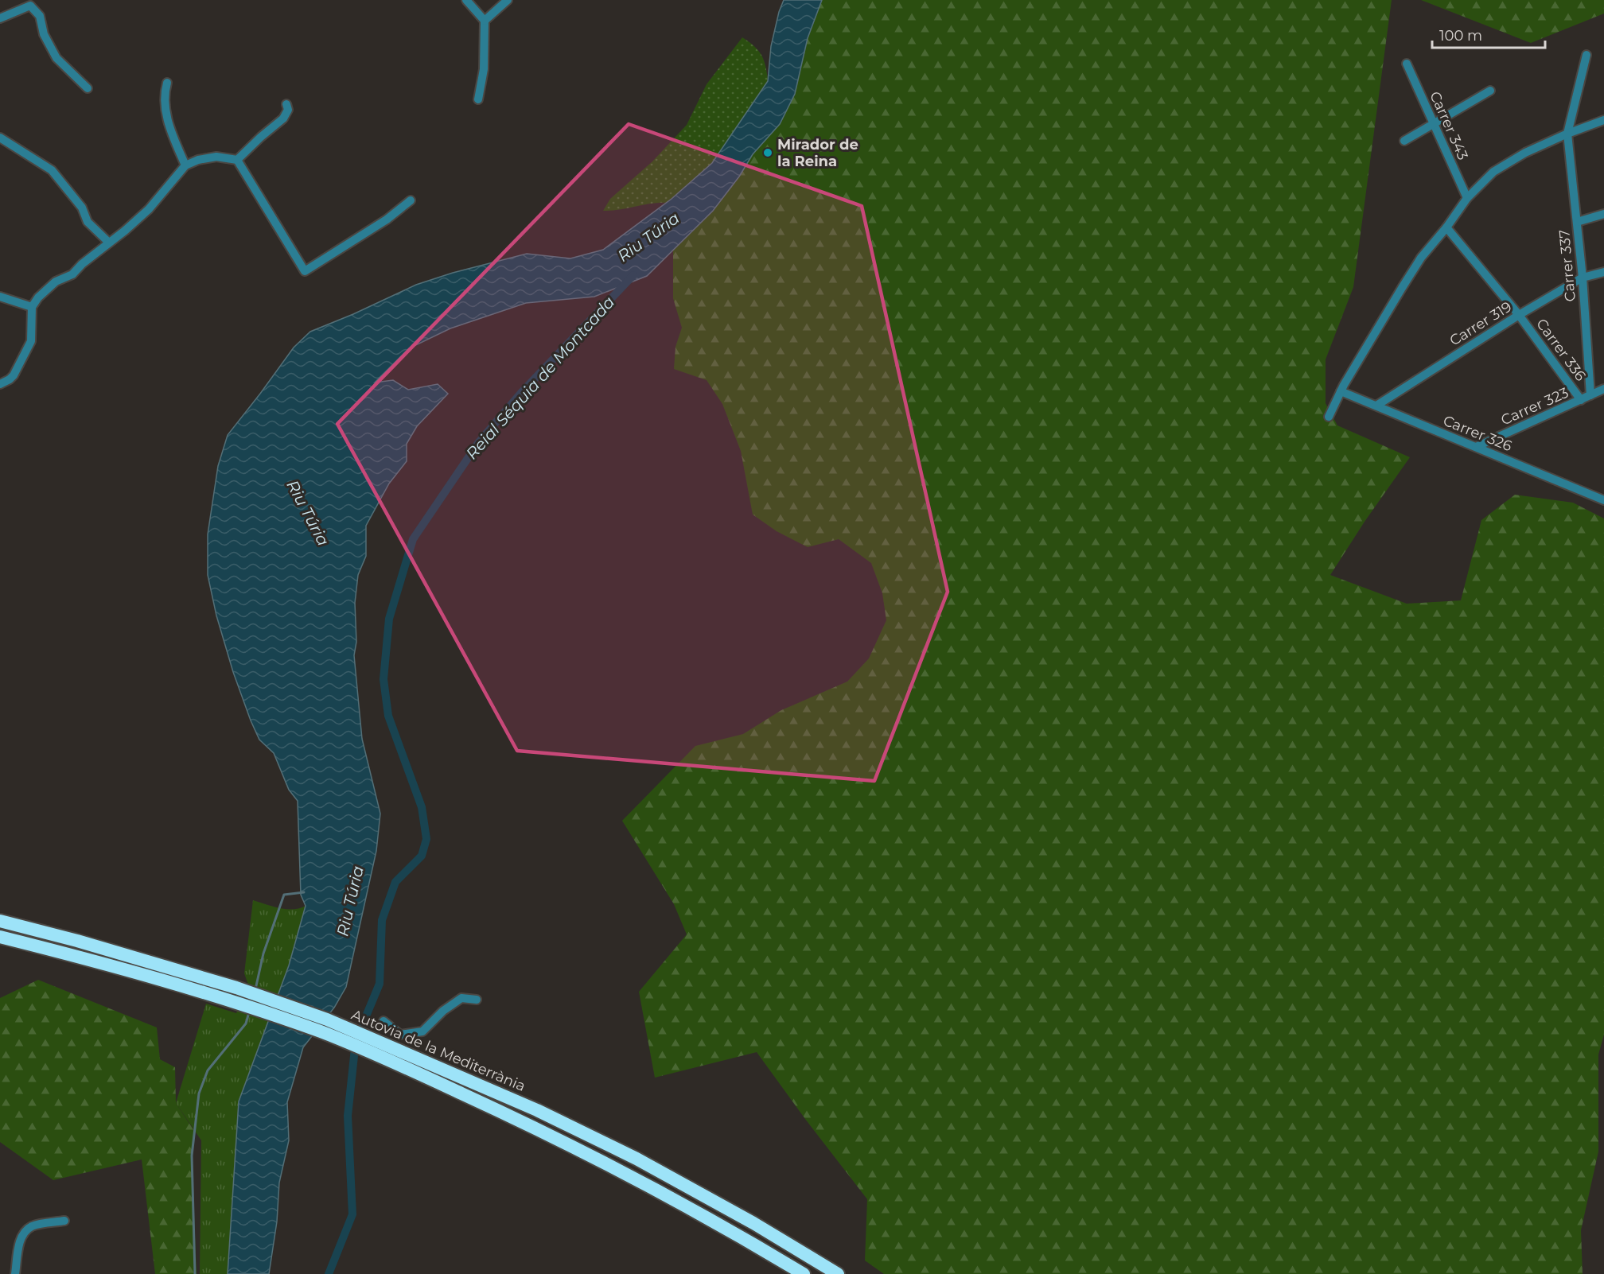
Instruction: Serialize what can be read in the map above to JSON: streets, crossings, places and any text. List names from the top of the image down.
{
  "streets": {
    "highway": ["Autovia de la Mediterrània"],
    "street": [
      "Carrer 343",
      "Carrer 337",
      "Carrer 319",
      "Carrer 336",
      "Carrer 323",
      "Carrer 326"
    ]
  },
  "crossings": [
    ["Carrer 337", "Carrer 319"],
    ["Carrer 337", "Carrer 323"],
    ["Carrer 319", "Carrer 336"],
    ["Carrer 319", "Carrer 326"],
    ["Carrer 336", "Carrer 323"],
    ["Carrer 323", "Carrer 326"]
  ],
  "water": ["Riu Túria", "Reial Séquia de Montcada"],
  "places": ["Mirador de la Reina"],
  "scale_bar": "100 m"
}
